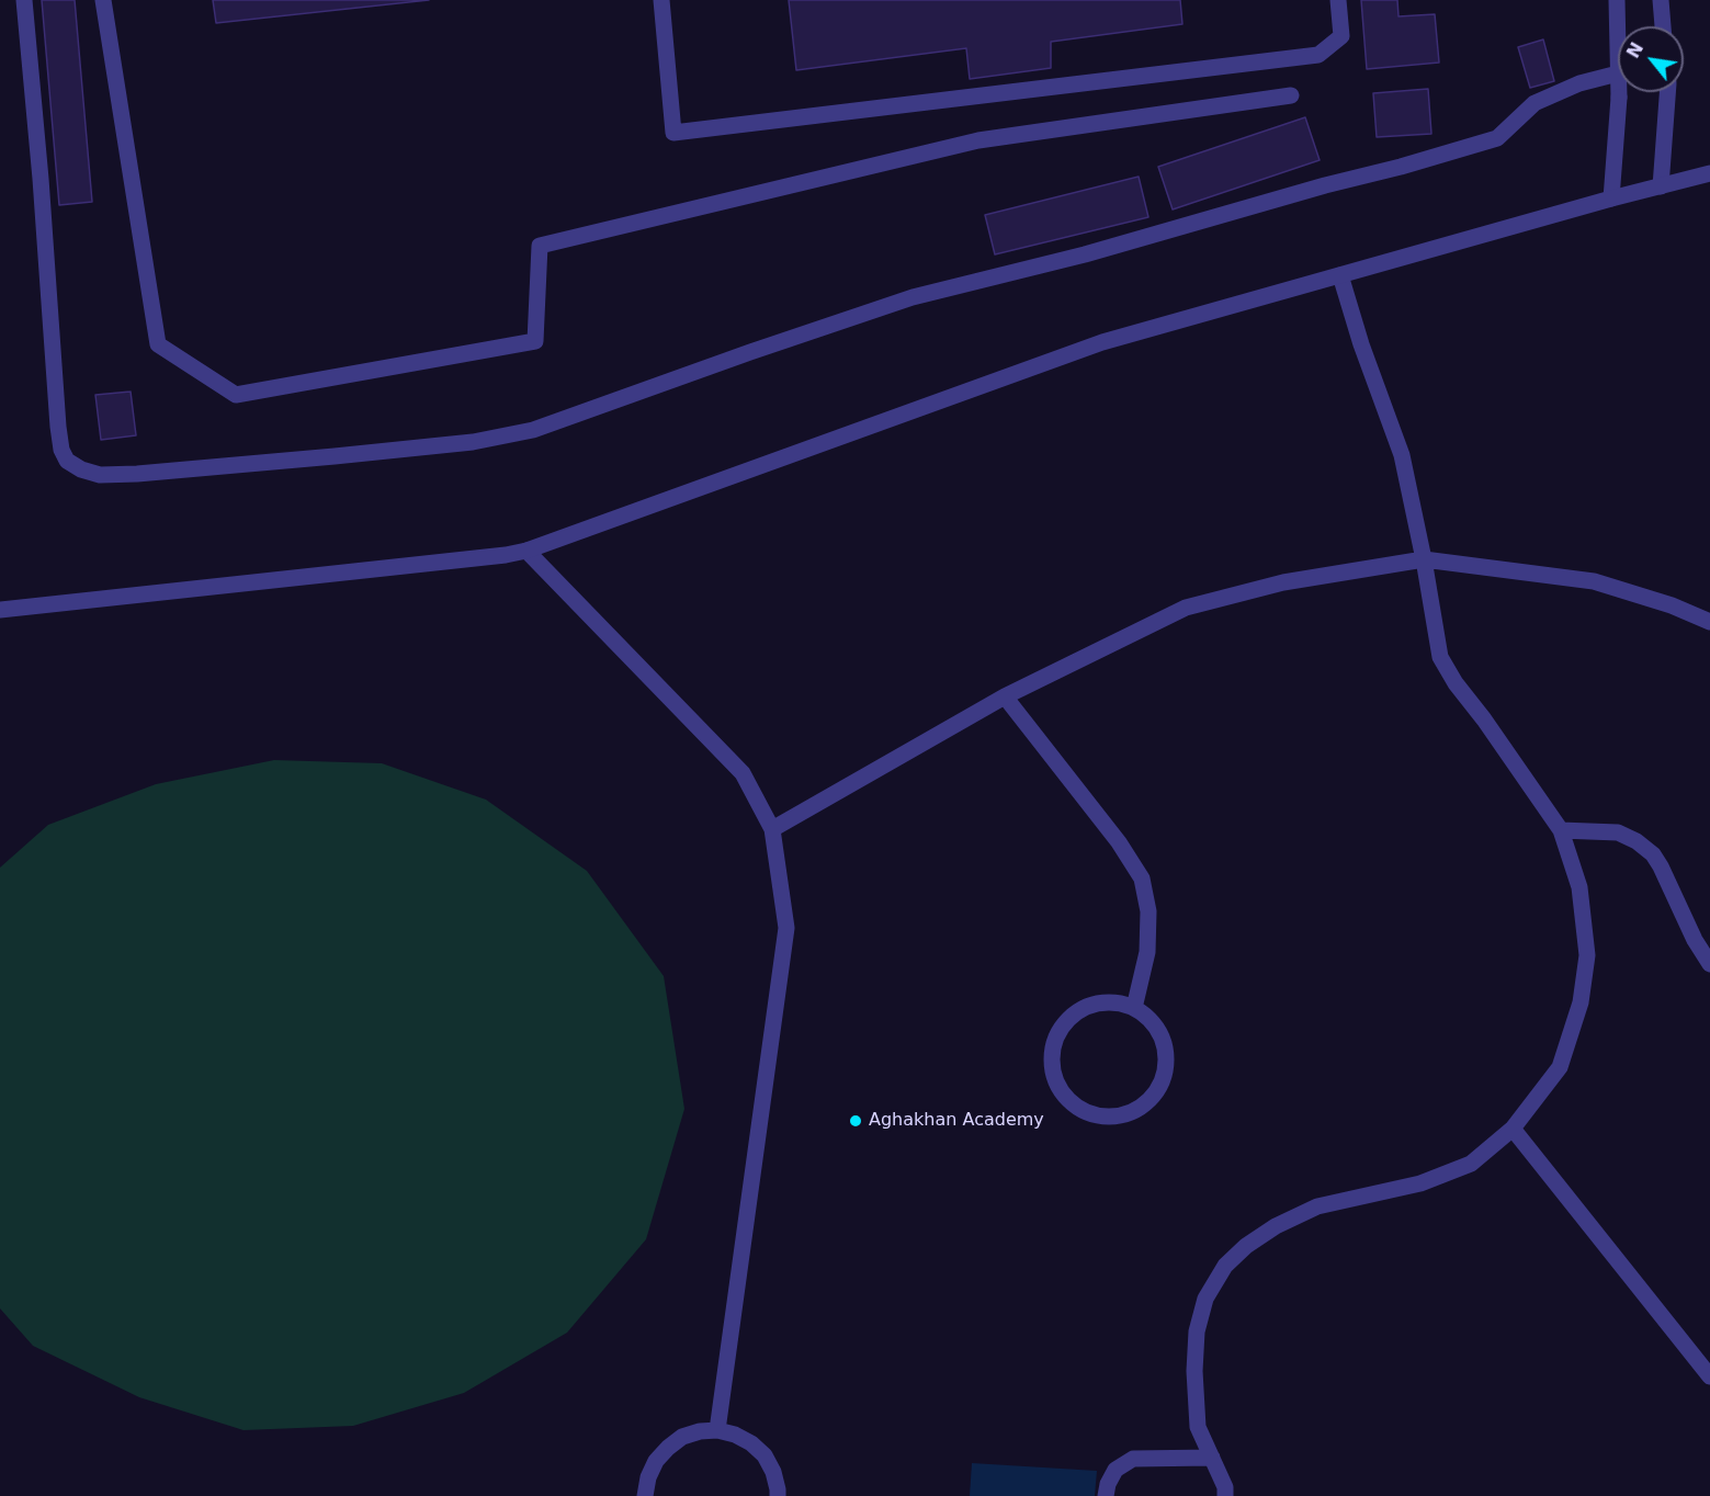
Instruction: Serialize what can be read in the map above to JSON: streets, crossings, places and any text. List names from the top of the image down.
{
  "places": ["Aghakhan Academy"],
  "north": "top left"
}
